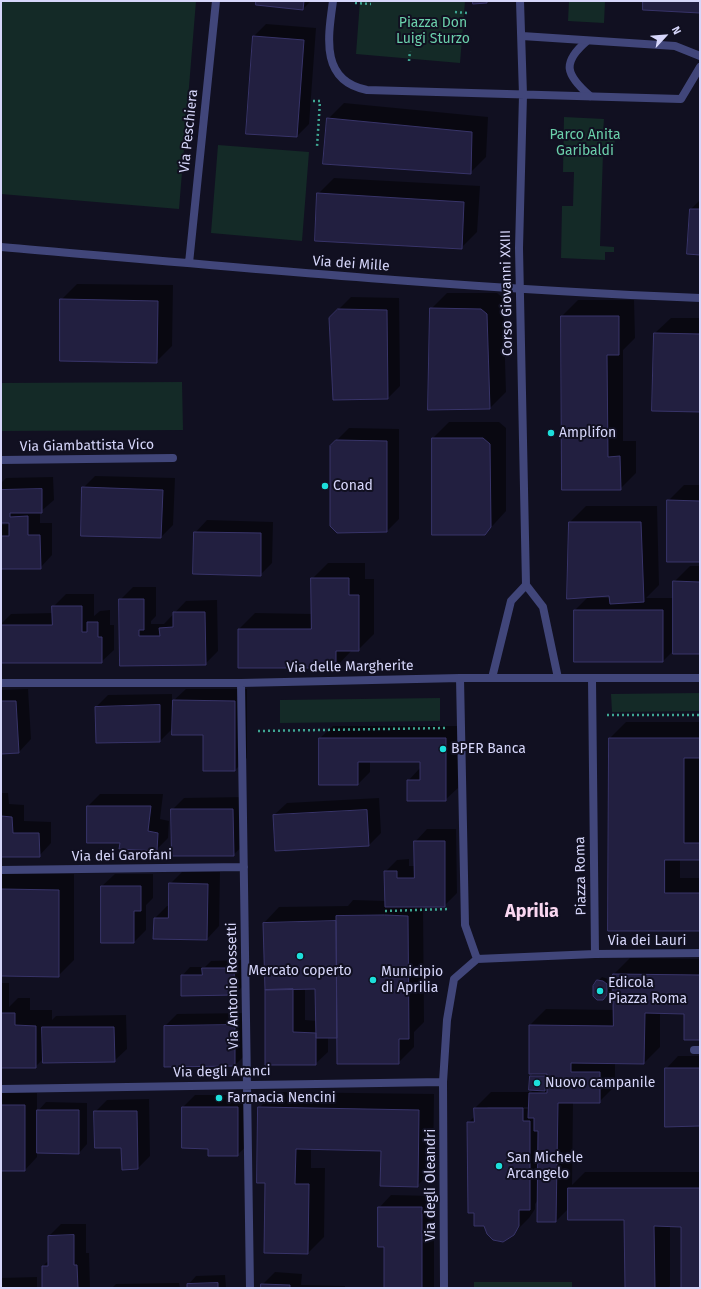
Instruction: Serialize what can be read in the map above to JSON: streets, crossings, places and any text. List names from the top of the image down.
{
  "streets": {
    "street": [
      "Via Peschiera",
      "Via dei Mille",
      "Corso Giovanni XXIII",
      "Via Giambattista Vico",
      "Via delle Margherite",
      "Via dei Garofani",
      "Piazza Roma",
      "Via dei Lauri",
      "Via Antonio Rossetti",
      "Via degli Aranci",
      "Via degli Oleandri"
    ]
  },
  "crossings": [
    ["Via Peschiera", "Via dei Mille"],
    ["Via dei Mille", "Corso Giovanni XXIII"],
    ["Via delle Margherite", "Piazza Roma"],
    ["Via delle Margherite", "Via Antonio Rossetti"],
    ["Via dei Garofani", "Via Antonio Rossetti"],
    ["Piazza Roma", "Via dei Lauri"],
    ["Via Antonio Rossetti", "Via degli Aranci"],
    ["Via degli Aranci", "Via degli Oleandri"]
  ],
  "districts": ["Aprilia"],
  "parks": ["Piazza Don Luigi Sturzo", "Parco Anita Garibaldi"],
  "places": [
    "Amplifon",
    "Conad",
    "BPER Banca",
    "Mercato coperto",
    "Municipio di Aprilia",
    "Edicola Piazza Roma",
    "Nuovo campanile",
    "Farmacia Nencini",
    "San Michele Arcangelo"
  ],
  "north": "top right"
}
